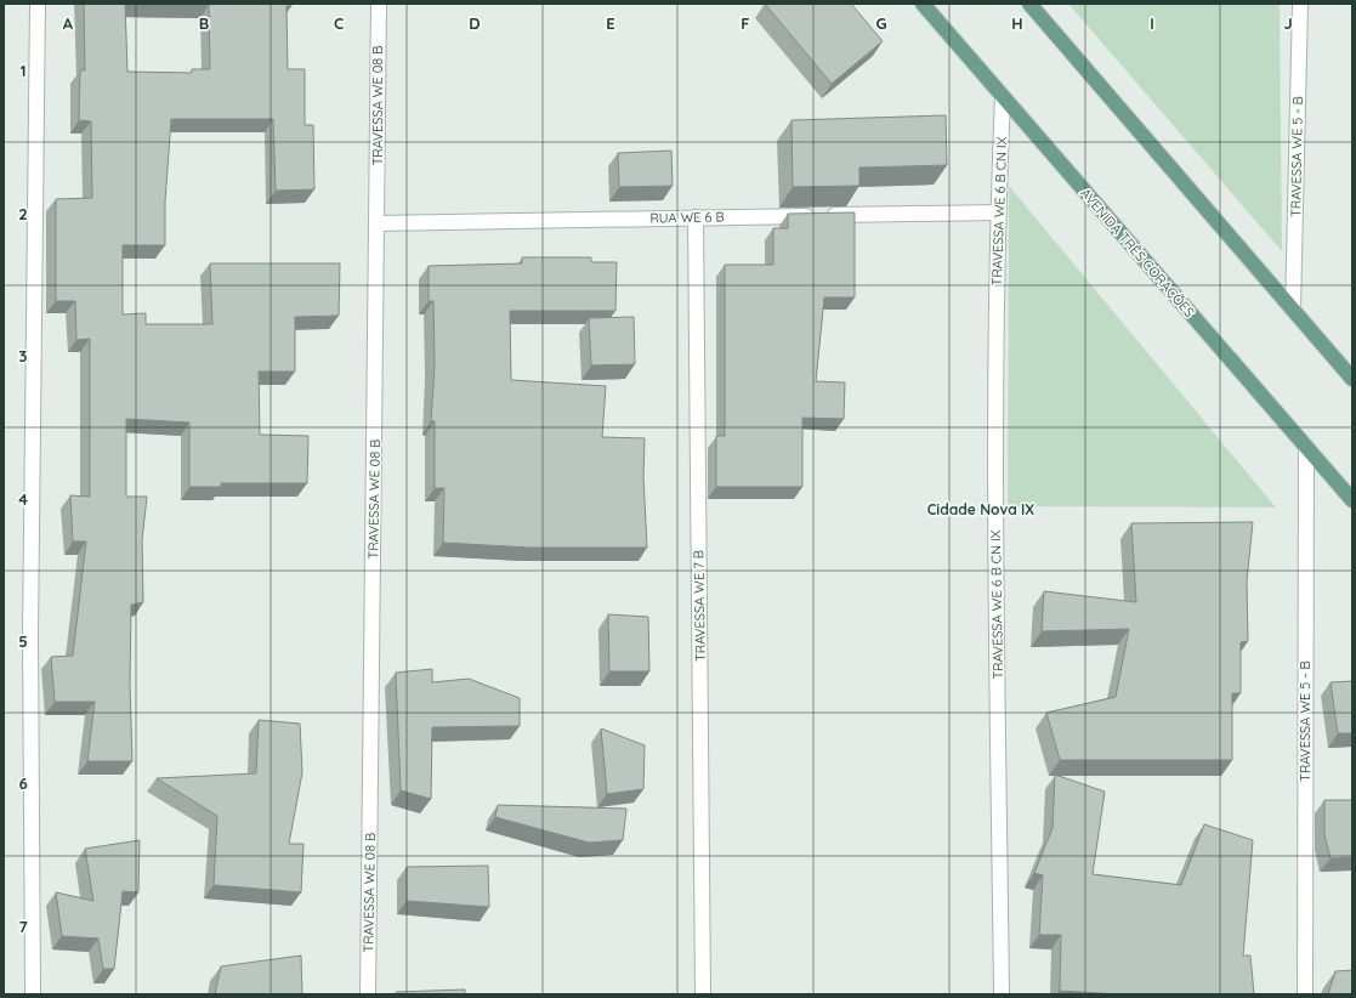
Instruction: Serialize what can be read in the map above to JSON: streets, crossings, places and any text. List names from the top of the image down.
{
  "streets": {
    "main road": ["AVENIDA TRÊS CORAÇÕES"],
    "street": [
      "TRAVESSA WE 08 B",
      "TRAVESSA WE 5 - B",
      "TRAVESSA WE 6 B CN IX",
      "RUA WE 6 B",
      "TRAVESSA WE 7 B"
    ]
  },
  "crossings": [
    ["TRAVESSA WE 08 B", "RUA WE 6 B"],
    ["TRAVESSA WE 5 - B", "AVENIDA TRÊS CORAÇÕES"],
    ["TRAVESSA WE 6 B CN IX", "RUA WE 6 B"],
    ["TRAVESSA WE 6 B CN IX", "AVENIDA TRÊS CORAÇÕES"],
    ["RUA WE 6 B", "TRAVESSA WE 7 B"]
  ],
  "districts": ["Cidade Nova IX"],
  "grid": {
    "columns": [
      "A",
      "B",
      "C",
      "D",
      "E",
      "F",
      "G",
      "H",
      "I",
      "J"
    ],
    "rows": [
      "1",
      "2",
      "3",
      "4",
      "5",
      "6",
      "7"
    ]
  }
}
